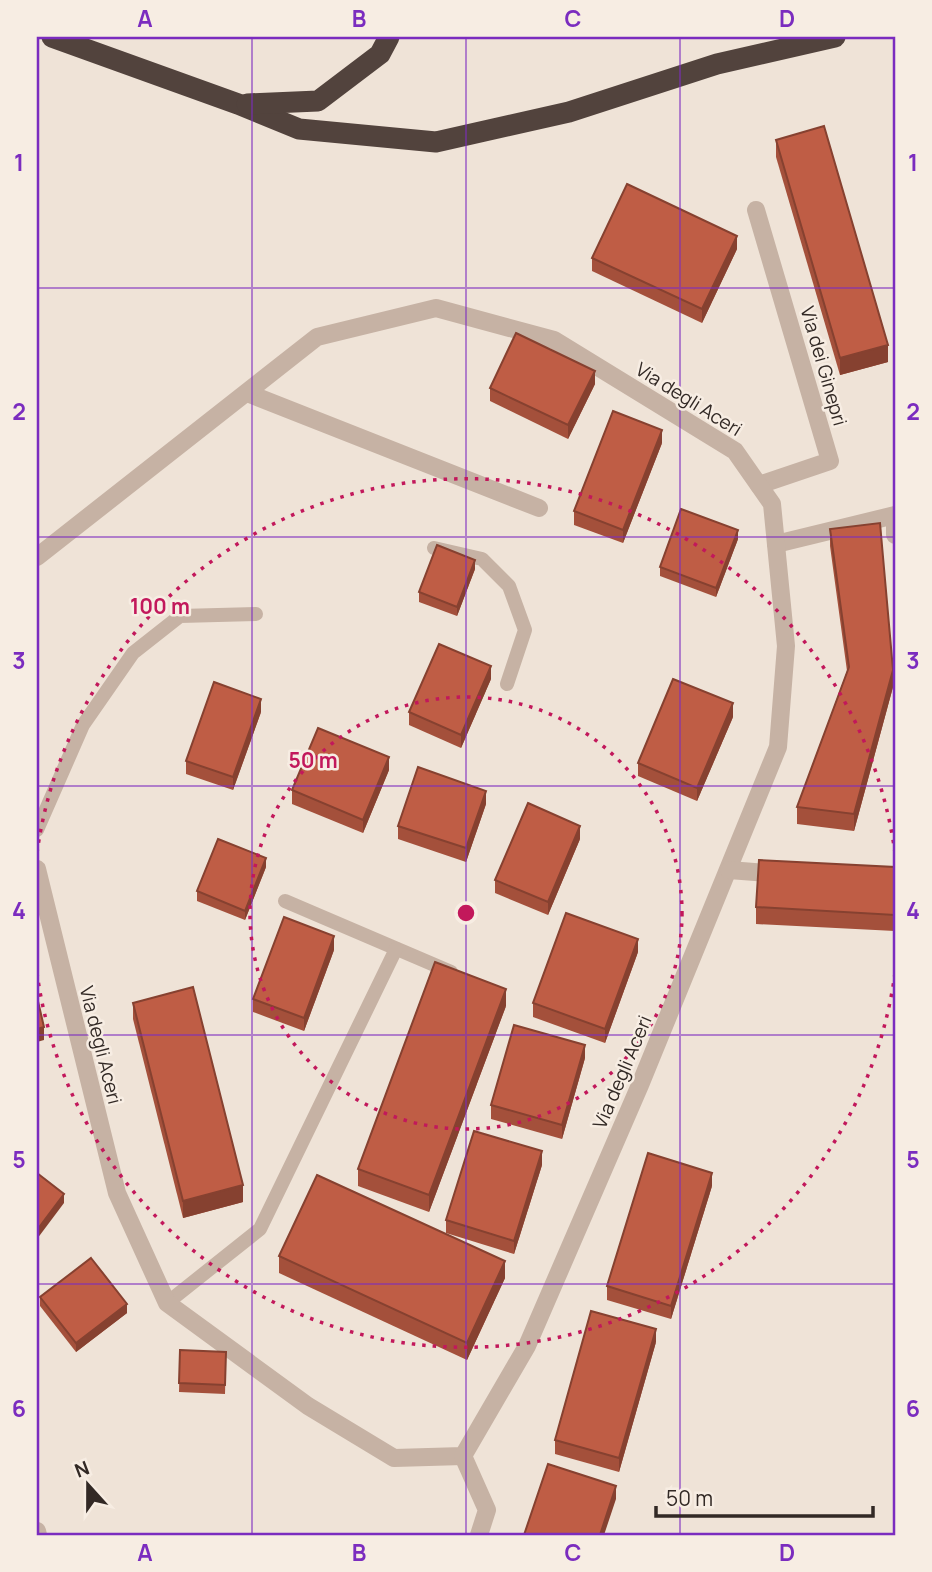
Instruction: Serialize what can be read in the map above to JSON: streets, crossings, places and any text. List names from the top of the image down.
{
  "streets": {
    "street": ["Via dei Ginepri", "Via degli Aceri"]
  },
  "crossings": [
    ["Via dei Ginepri", "Via degli Aceri"]
  ],
  "scale_bar": "50 m",
  "north": "top",
  "grid": {
    "columns": [
      "A",
      "B",
      "C",
      "D"
    ],
    "rows": [
      "1",
      "2",
      "3",
      "4",
      "5",
      "6"
    ]
  },
  "rings": ["100 m", "50 m"]
}
